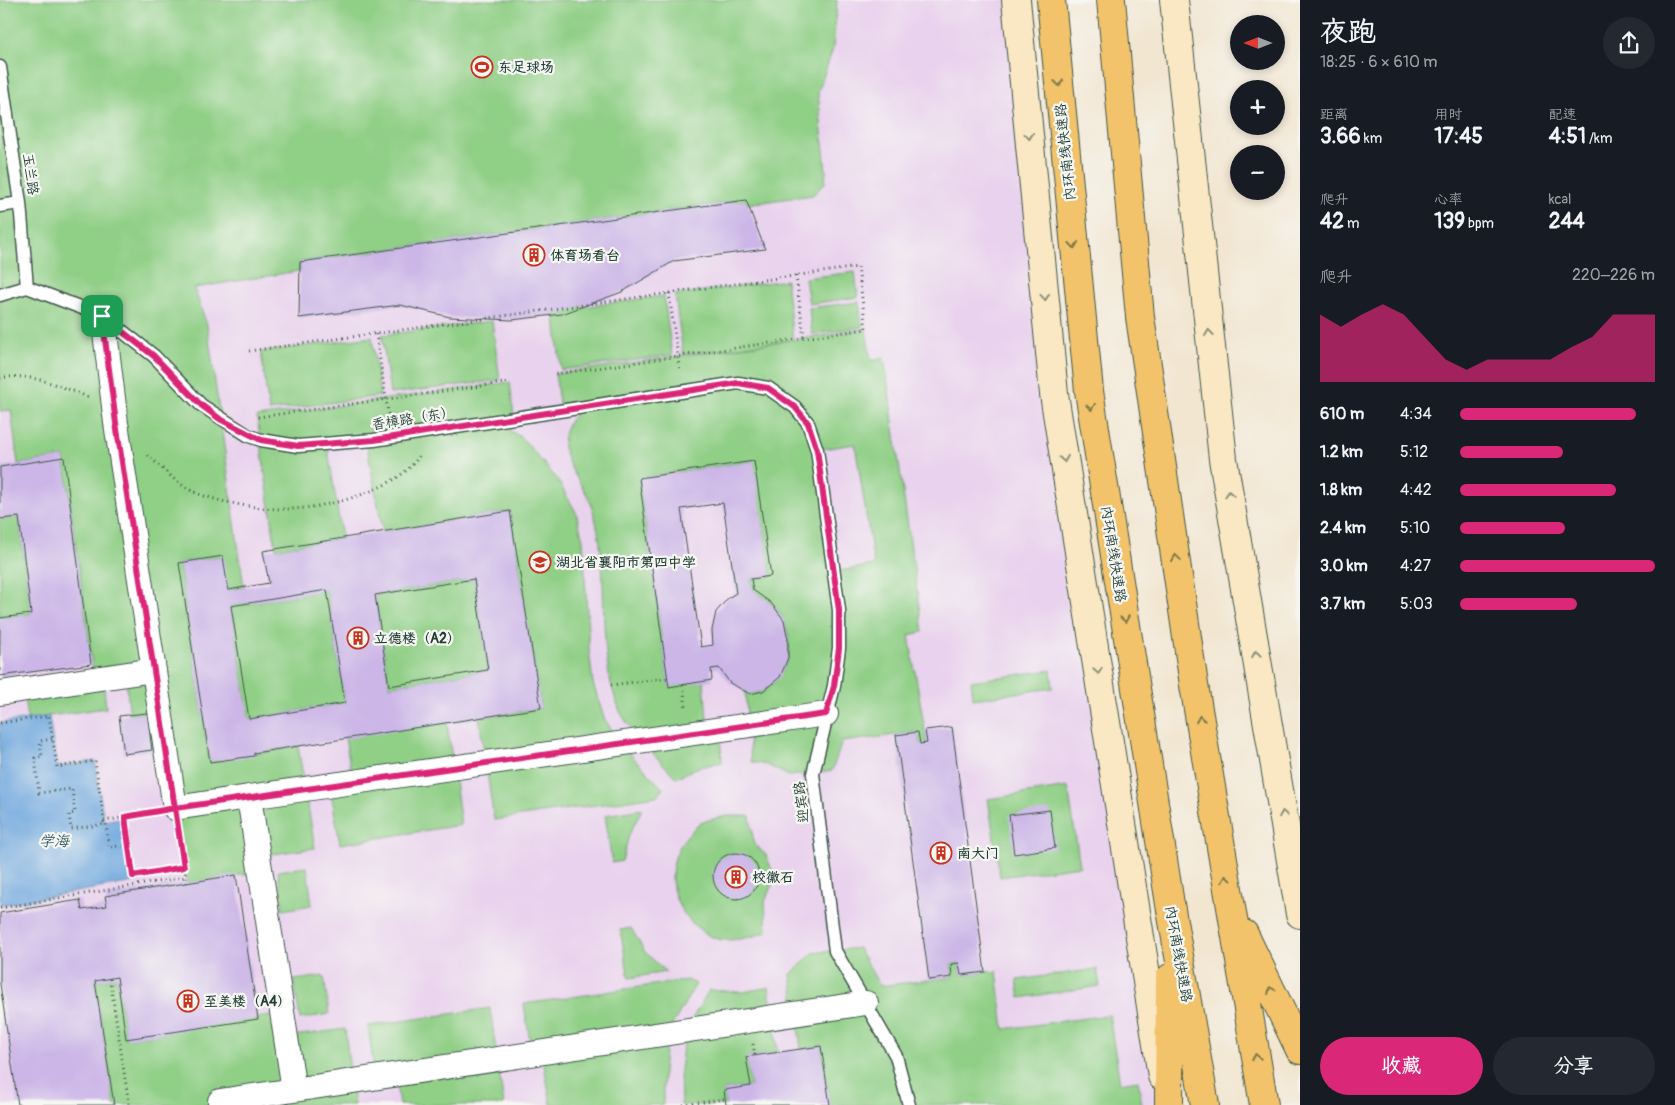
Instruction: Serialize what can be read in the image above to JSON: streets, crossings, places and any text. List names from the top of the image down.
{
  "streets": {
    "highway": ["内环南线快速路"],
    "lane": ["玉兰路", "香樟路（东）", "迎宾路"]
  },
  "crossings": [
    ["玉兰路", "香樟路（东）"],
    ["香樟路（东）", "迎宾路"]
  ],
  "water": ["学海"],
  "places": {
    "sports": ["东足球场"],
    "building": [
      "体育场看台",
      "立德楼（A2）",
      "南大门",
      "校徽石",
      "至美楼（A4）"
    ],
    "school or university": ["湖北省襄阳市第四中学"]
  },
  "north": "left",
  "page": {
    "heading": ["夜跑", "18:25 · 6 × 610 m"],
    "map_buttons": ["+", "−"],
    "stats": [
      ["距离", "3.66 km"],
      ["用时", "17:45"],
      ["配速", "4:51 /km"],
      ["爬升", "42 m"],
      ["心率", "139 bpm"],
      ["kcal", "244"]
    ],
    "chart": ["爬升", "220–226 m"],
    "list": [
      {
        "name": "610 m",
        "note": "4:34"
      },
      {
        "name": "1.2 km",
        "note": "5:12"
      },
      {
        "name": "1.8 km",
        "note": "4:42"
      },
      {
        "name": "2.4 km",
        "note": "5:10"
      },
      {
        "name": "3.0 km",
        "note": "4:27"
      },
      {
        "name": "3.7 km",
        "note": "5:03"
      }
    ],
    "buttons": ["收藏", "分享"]
  }
}
